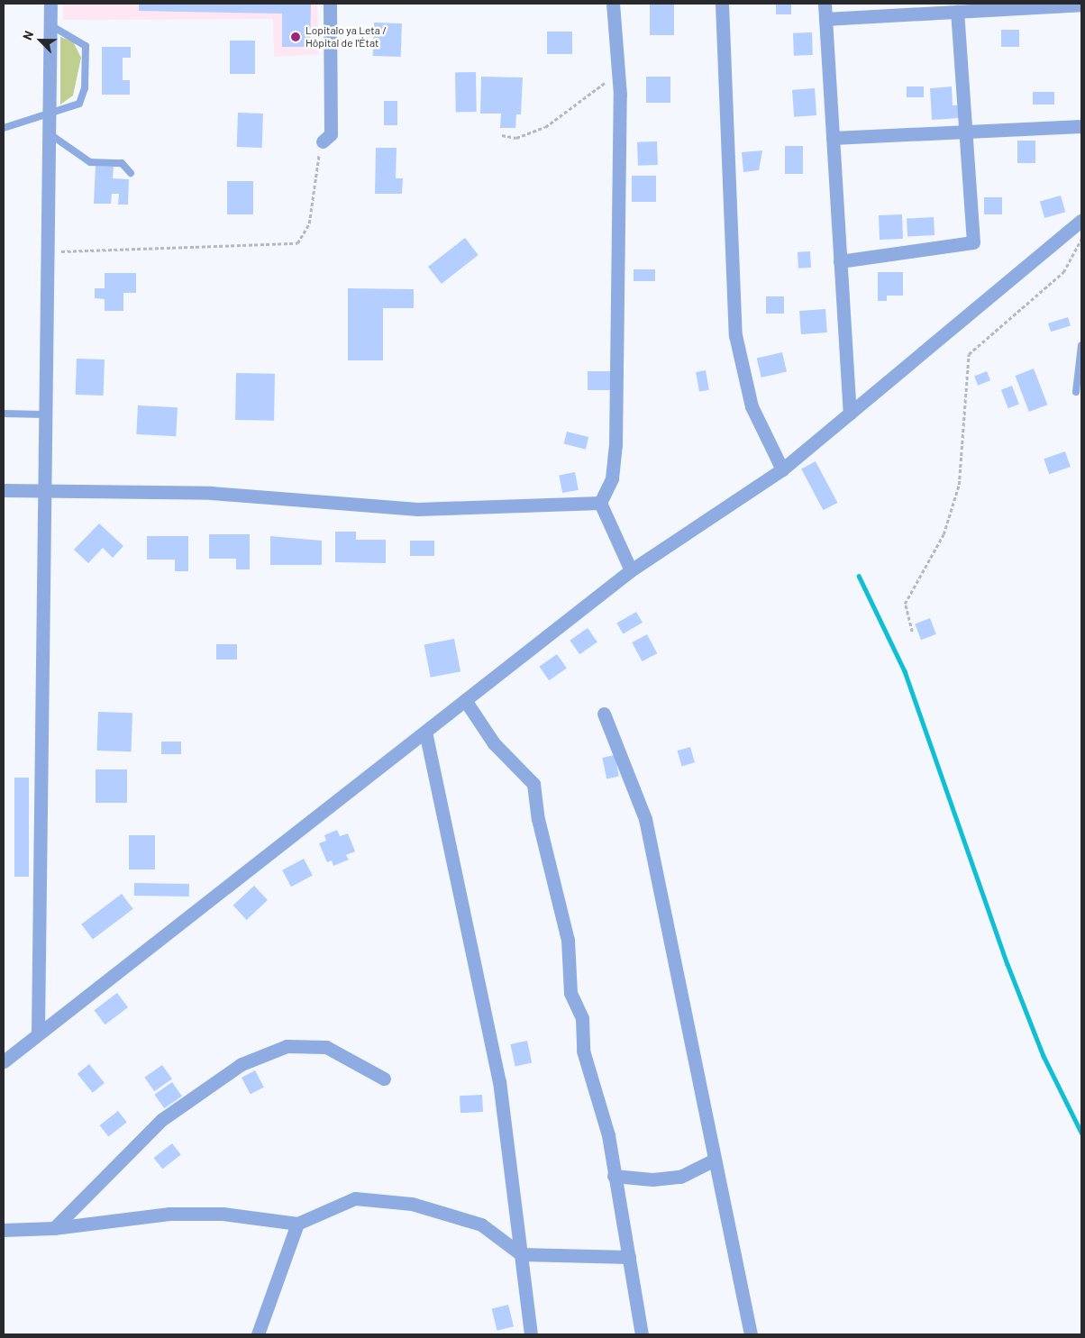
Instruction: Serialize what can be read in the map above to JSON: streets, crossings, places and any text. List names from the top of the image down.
{
  "places": ["Lopitalo ya Leta / Hôpital de l'État"],
  "north": "top left"
}
